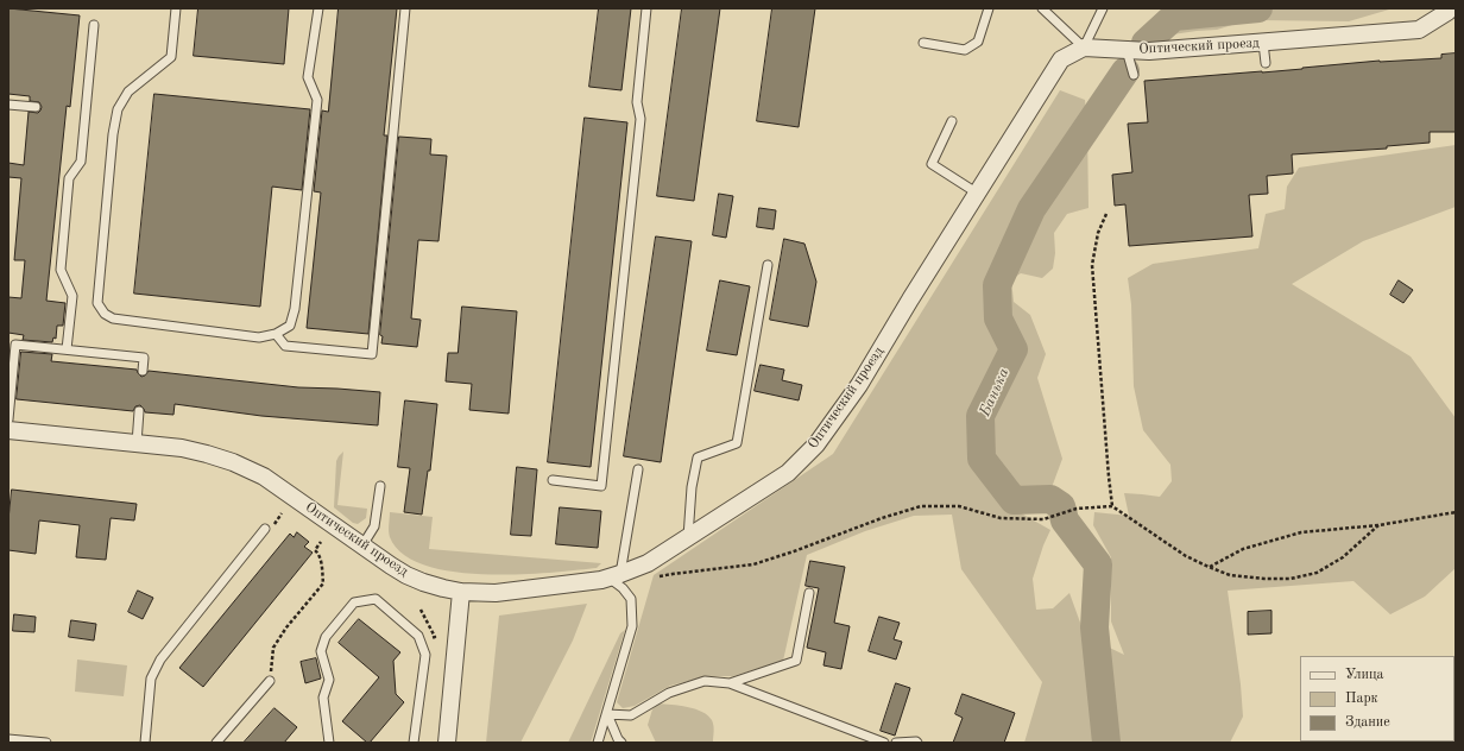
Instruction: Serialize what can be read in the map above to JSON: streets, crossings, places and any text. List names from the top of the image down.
{
  "streets": {
    "street": ["Оптический проезд"]
  },
  "water": ["Банька"],
  "legend": ["Улица", "Парк", "Здание"]
}
